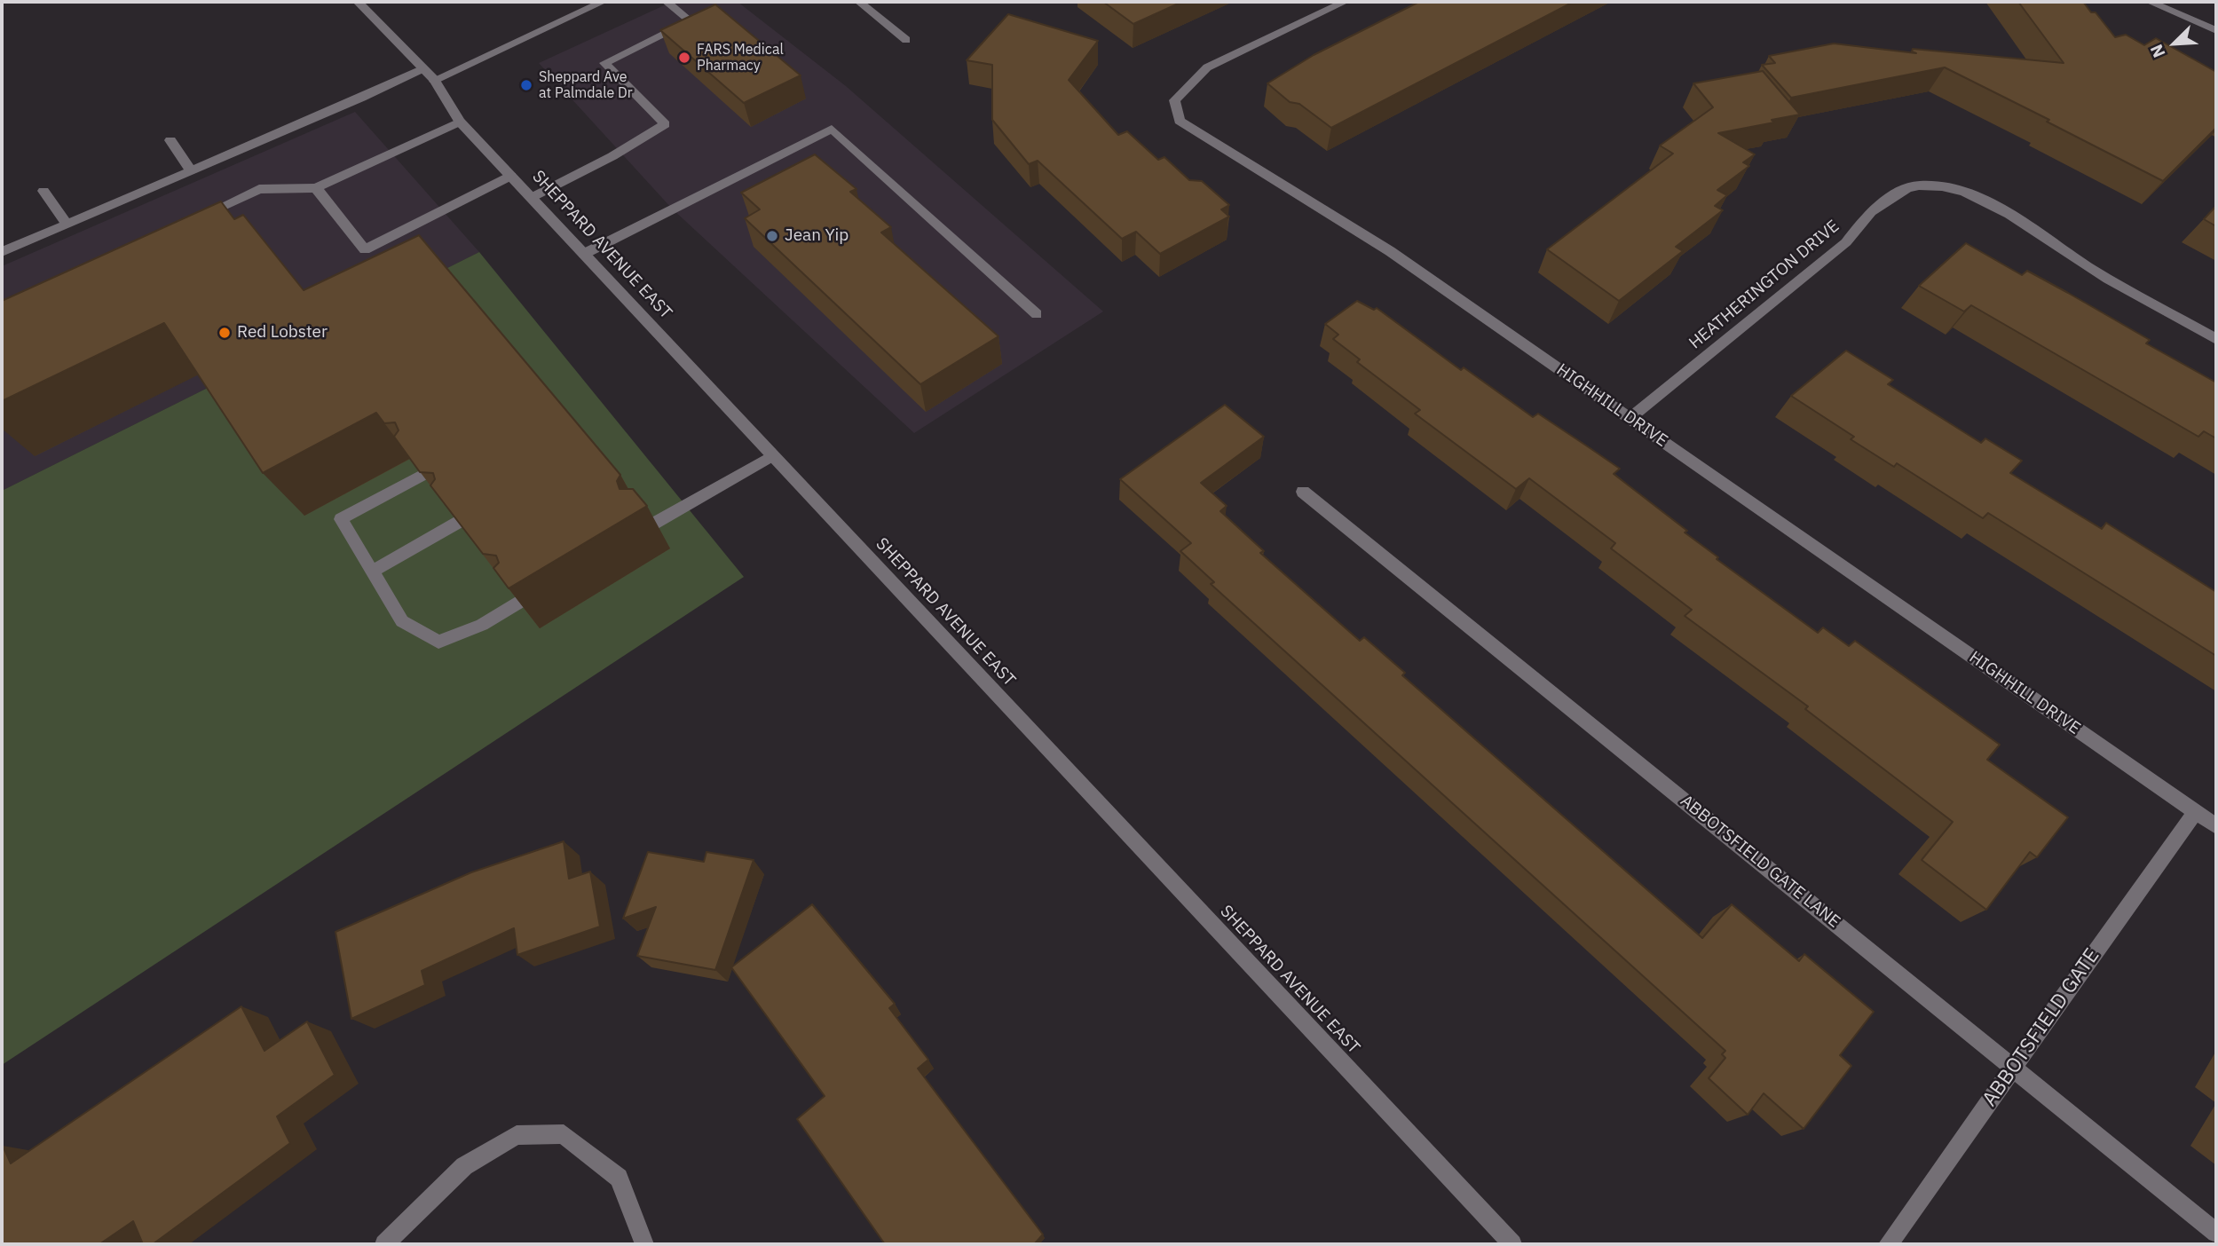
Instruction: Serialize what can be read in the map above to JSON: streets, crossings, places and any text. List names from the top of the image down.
{
  "streets": {
    "street": [
      "SHEPPARD AVENUE EAST",
      "HEATHERINGTON DRIVE",
      "HIGHHILL DRIVE",
      "ABBOTSFIELD GATE LANE",
      "ABBOTSFIELD GATE"
    ]
  },
  "crossings": [
    ["HEATHERINGTON DRIVE", "HIGHHILL DRIVE"],
    ["HIGHHILL DRIVE", "ABBOTSFIELD GATE"],
    ["ABBOTSFIELD GATE LANE", "ABBOTSFIELD GATE"]
  ],
  "places": [
    "FARS Medical Pharmacy",
    "Sheppard Ave at Palmdale Dr",
    "Jean Yip",
    "Red Lobster"
  ],
  "north": "bottom left"
}
